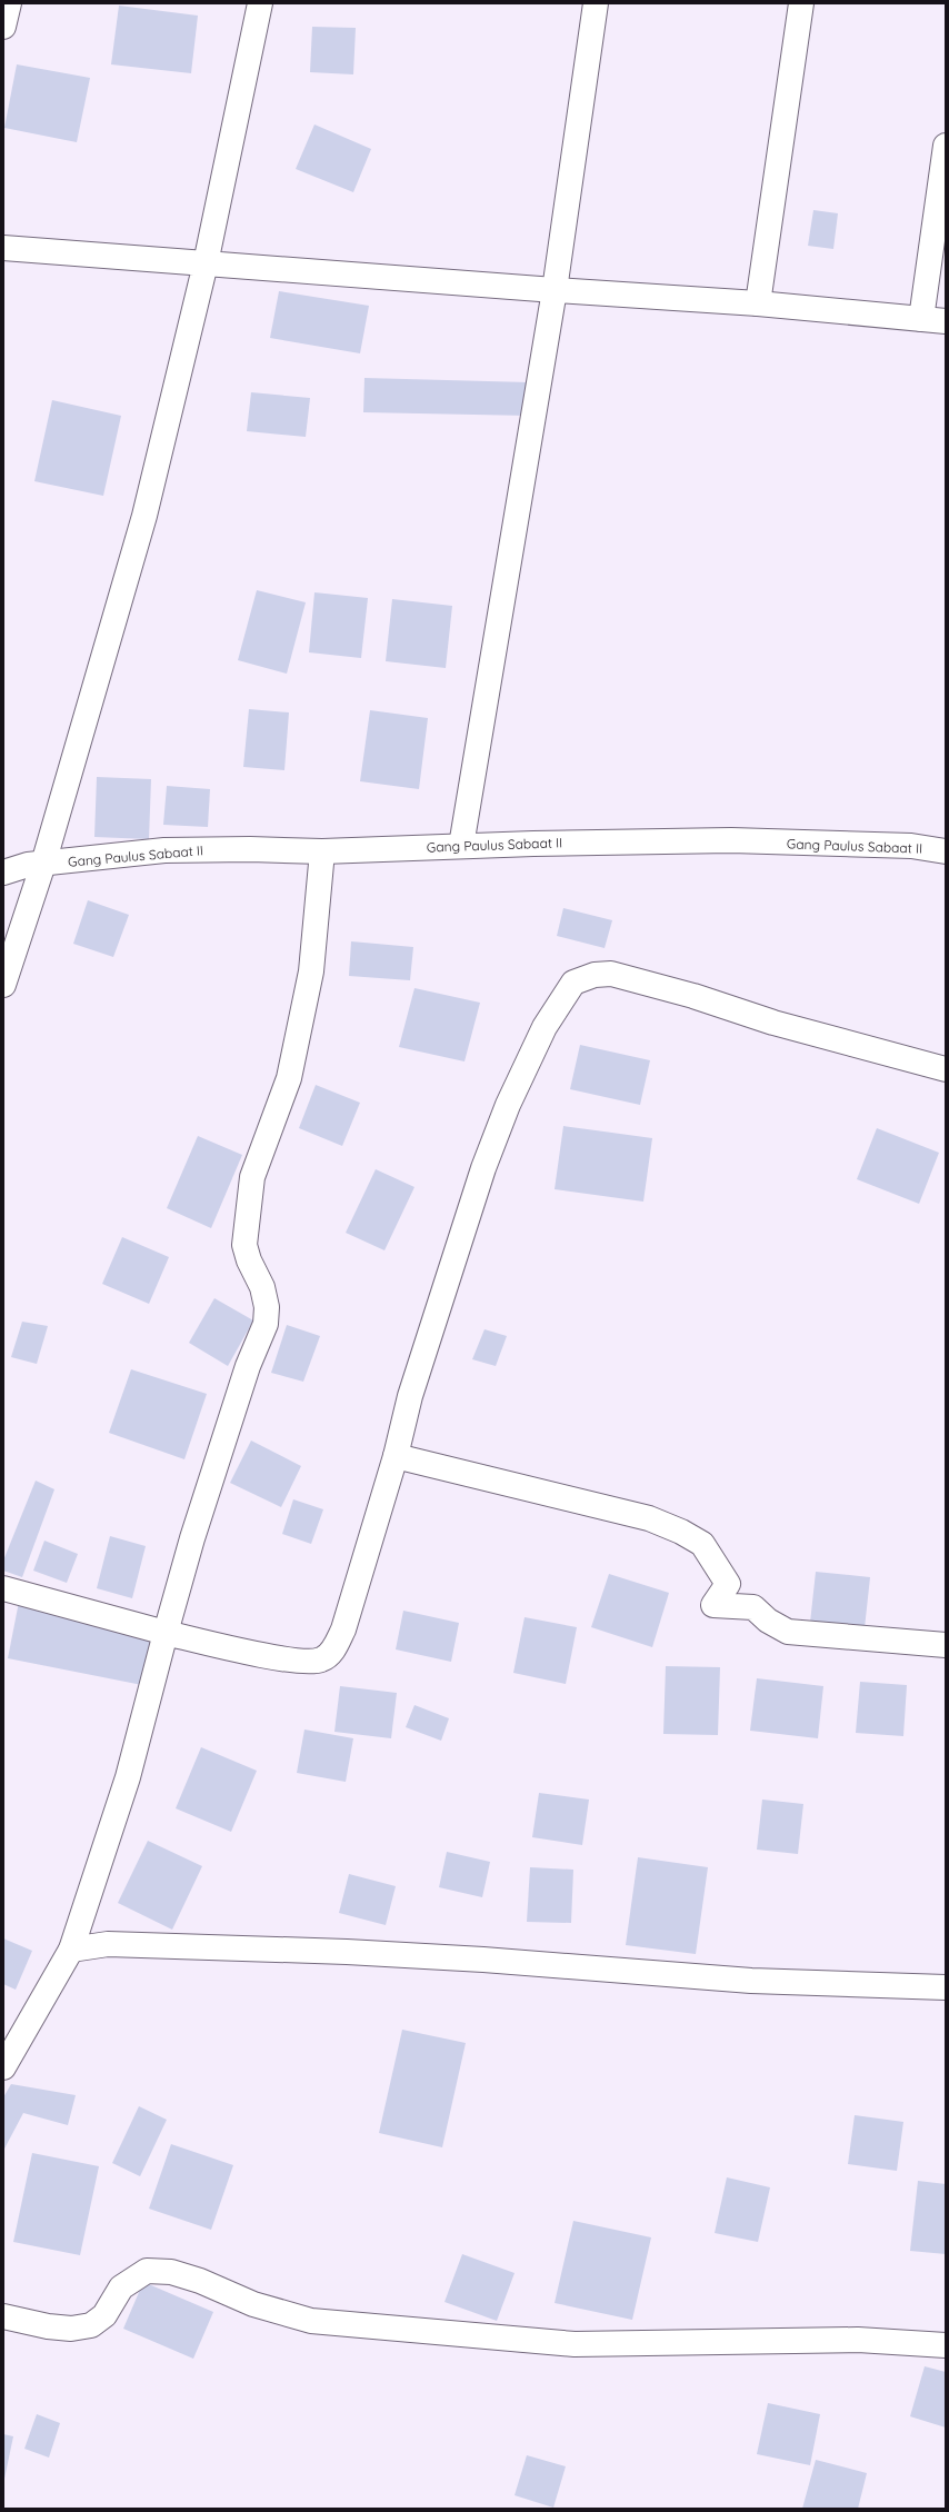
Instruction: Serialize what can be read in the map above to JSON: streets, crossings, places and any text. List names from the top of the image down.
{
  "streets": {
    "street": ["Gang Paulus Sabaat II"]
  }
}
